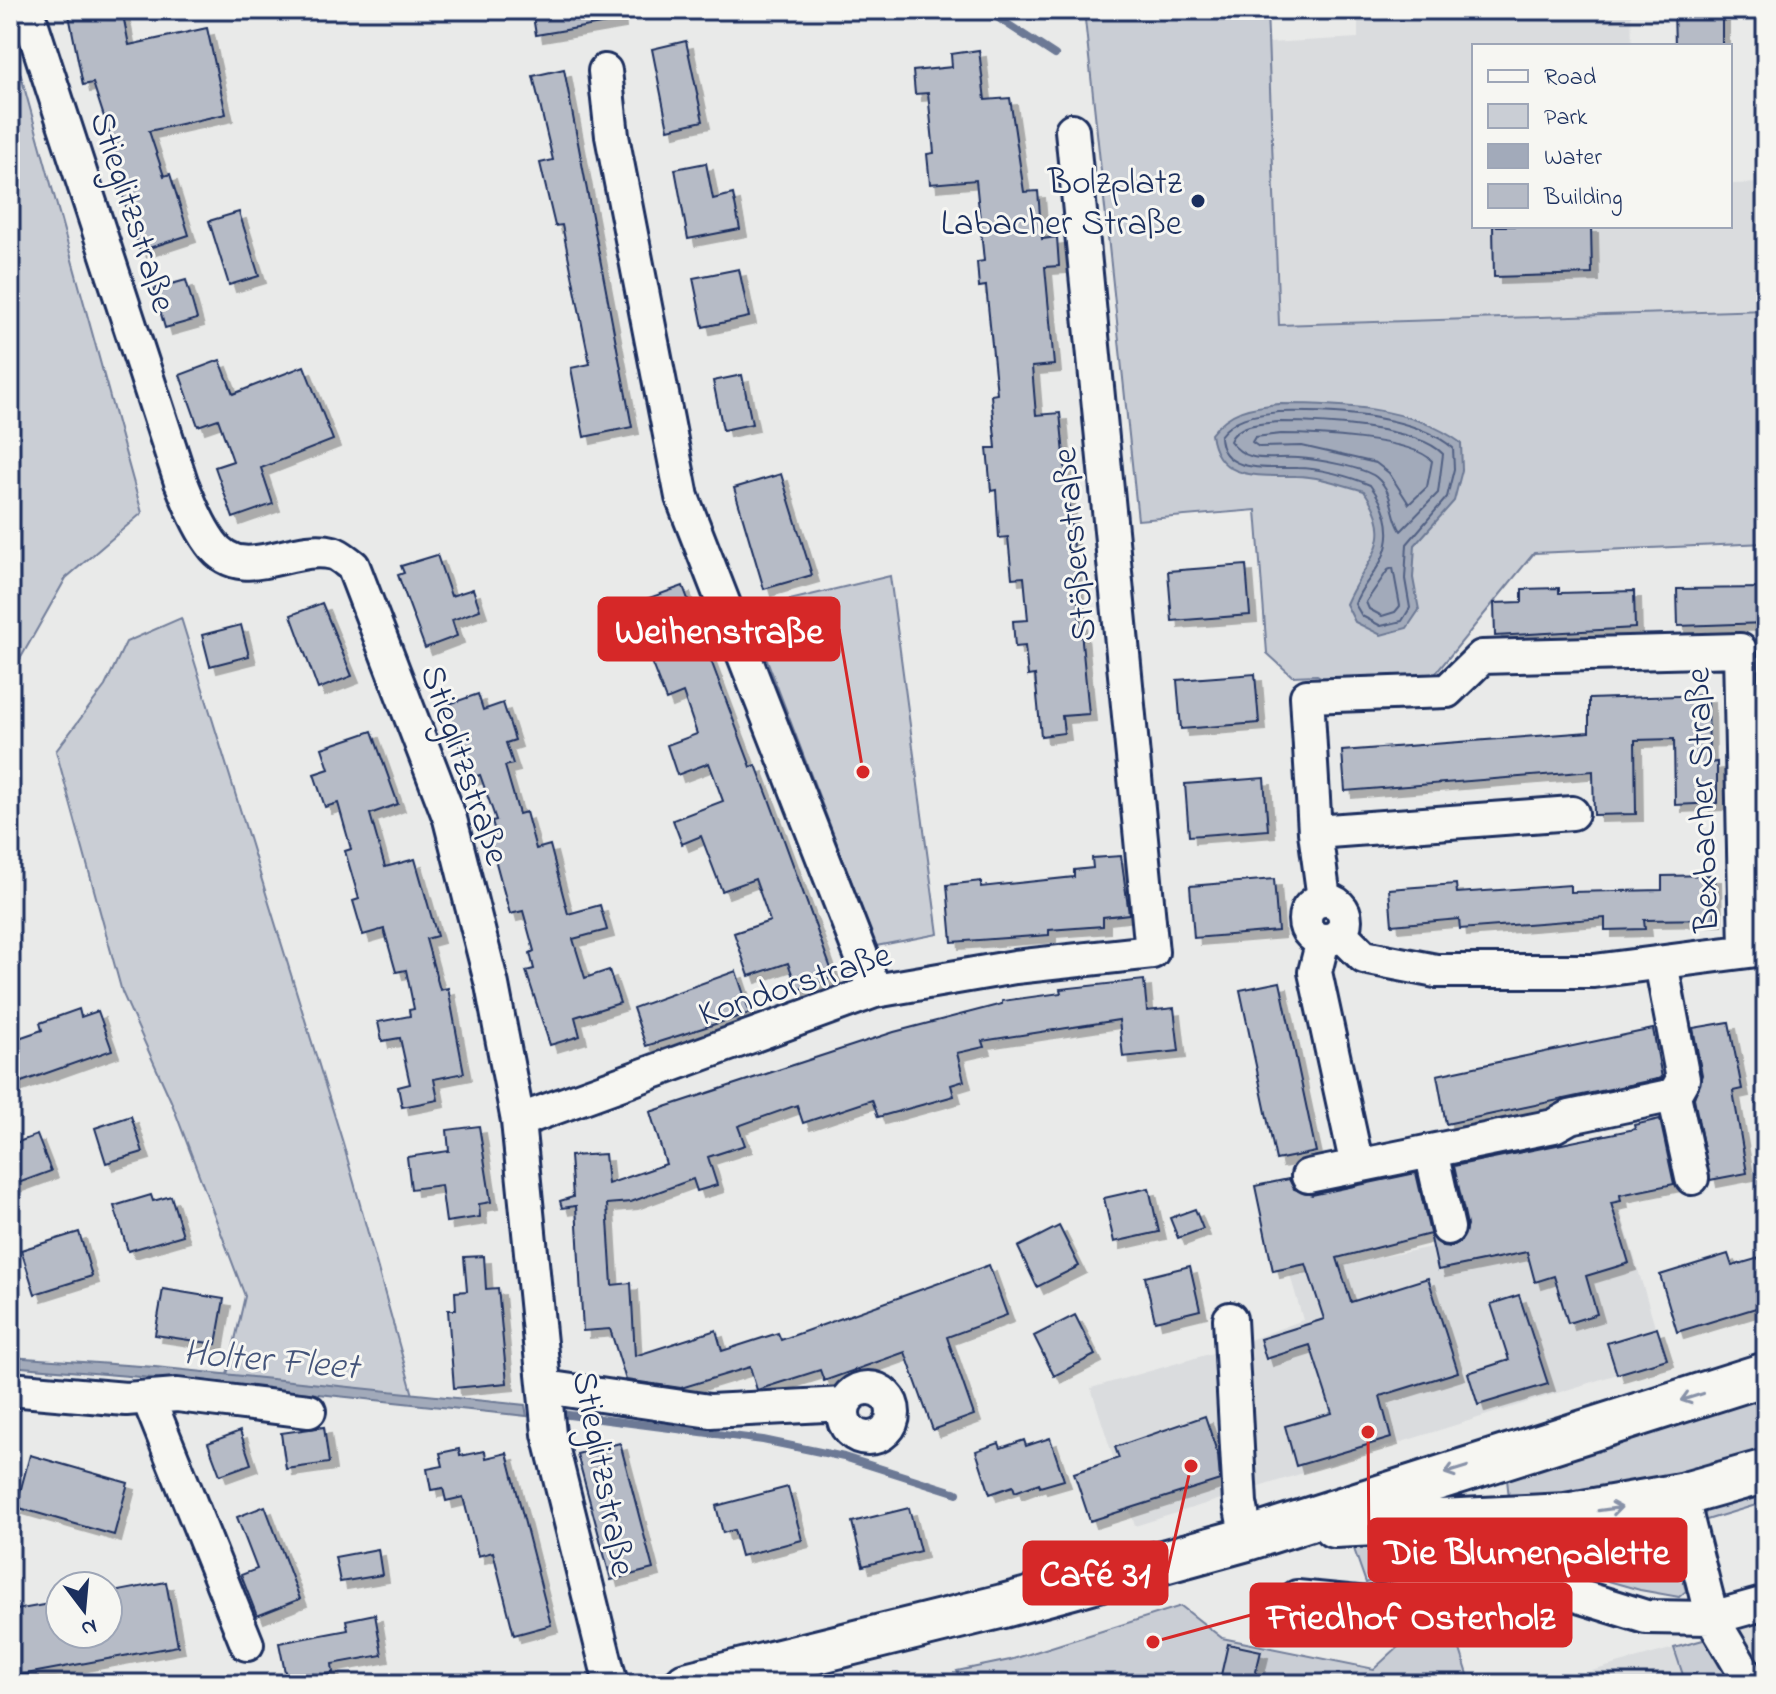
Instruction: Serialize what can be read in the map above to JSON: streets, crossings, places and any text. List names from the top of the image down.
{
  "streets": {
    "street": [
      "Stieglitzstraße",
      "Stößerstraße",
      "Bexbacher Straße",
      "Kondorstraße"
    ]
  },
  "crossings": [
    ["Stieglitzstraße", "Kondorstraße"],
    ["Stößerstraße", "Kondorstraße"]
  ],
  "water": ["Holter Fleet"],
  "places": [
    "Bolzplatz Labacher Straße",
    "Weihenstraße",
    "Die Blumenpalette",
    "Café 31",
    "Friedhof Osterholz"
  ],
  "legend": [
    "Road",
    "Park",
    "Water",
    "Building"
  ],
  "north": "bottom"
}
